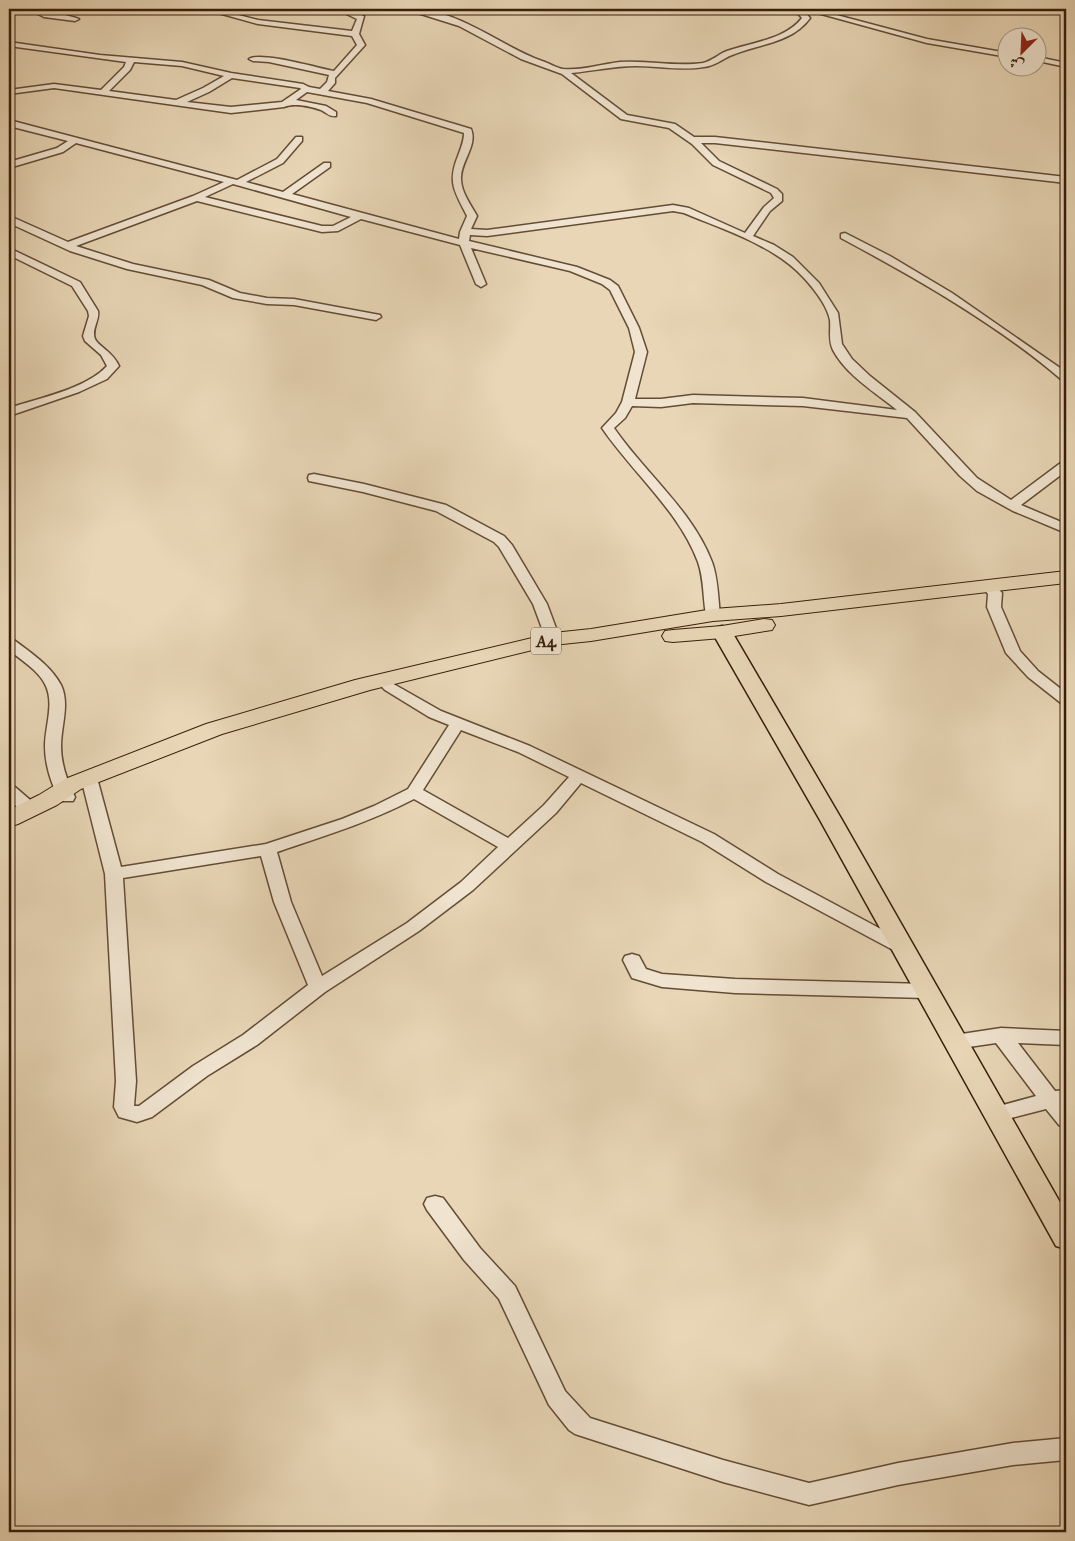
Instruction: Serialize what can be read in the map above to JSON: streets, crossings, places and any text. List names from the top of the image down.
{
  "streets": {
    "highway": ["A4"]
  },
  "north": "bottom left"
}
